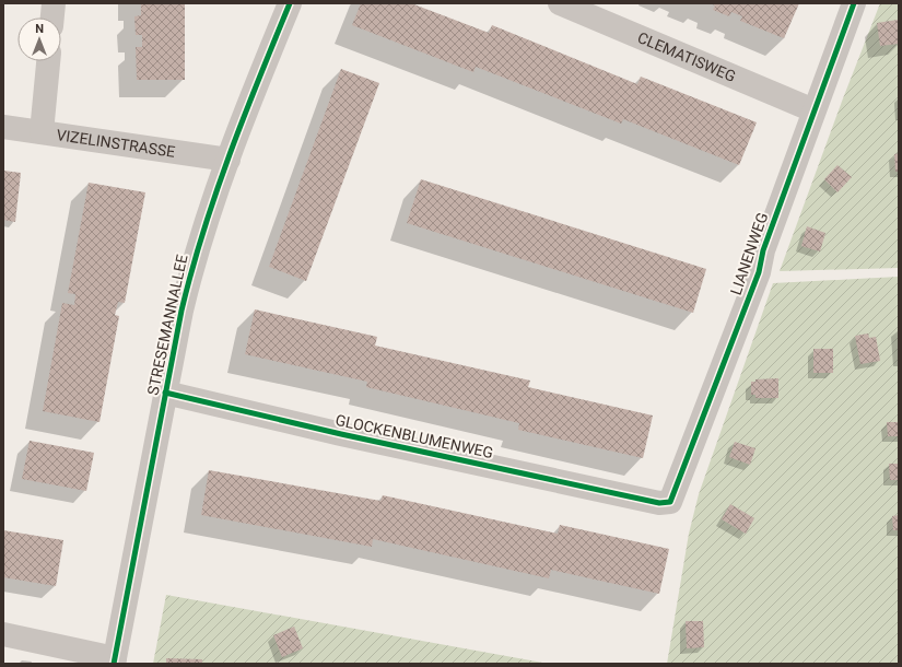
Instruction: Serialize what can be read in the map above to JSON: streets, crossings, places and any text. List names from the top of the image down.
{
  "streets": {
    "street": [
      "CLEMATISWEG",
      "VIZELINSTRASSE",
      "LIANENWEG",
      "STRESEMANNALLEE",
      "GLOCKENBLUMENWEG"
    ]
  },
  "crossings": [
    ["CLEMATISWEG", "LIANENWEG"],
    ["VIZELINSTRASSE", "STRESEMANNALLEE"],
    ["LIANENWEG", "GLOCKENBLUMENWEG"],
    ["STRESEMANNALLEE", "GLOCKENBLUMENWEG"]
  ],
  "north": "top"
}
